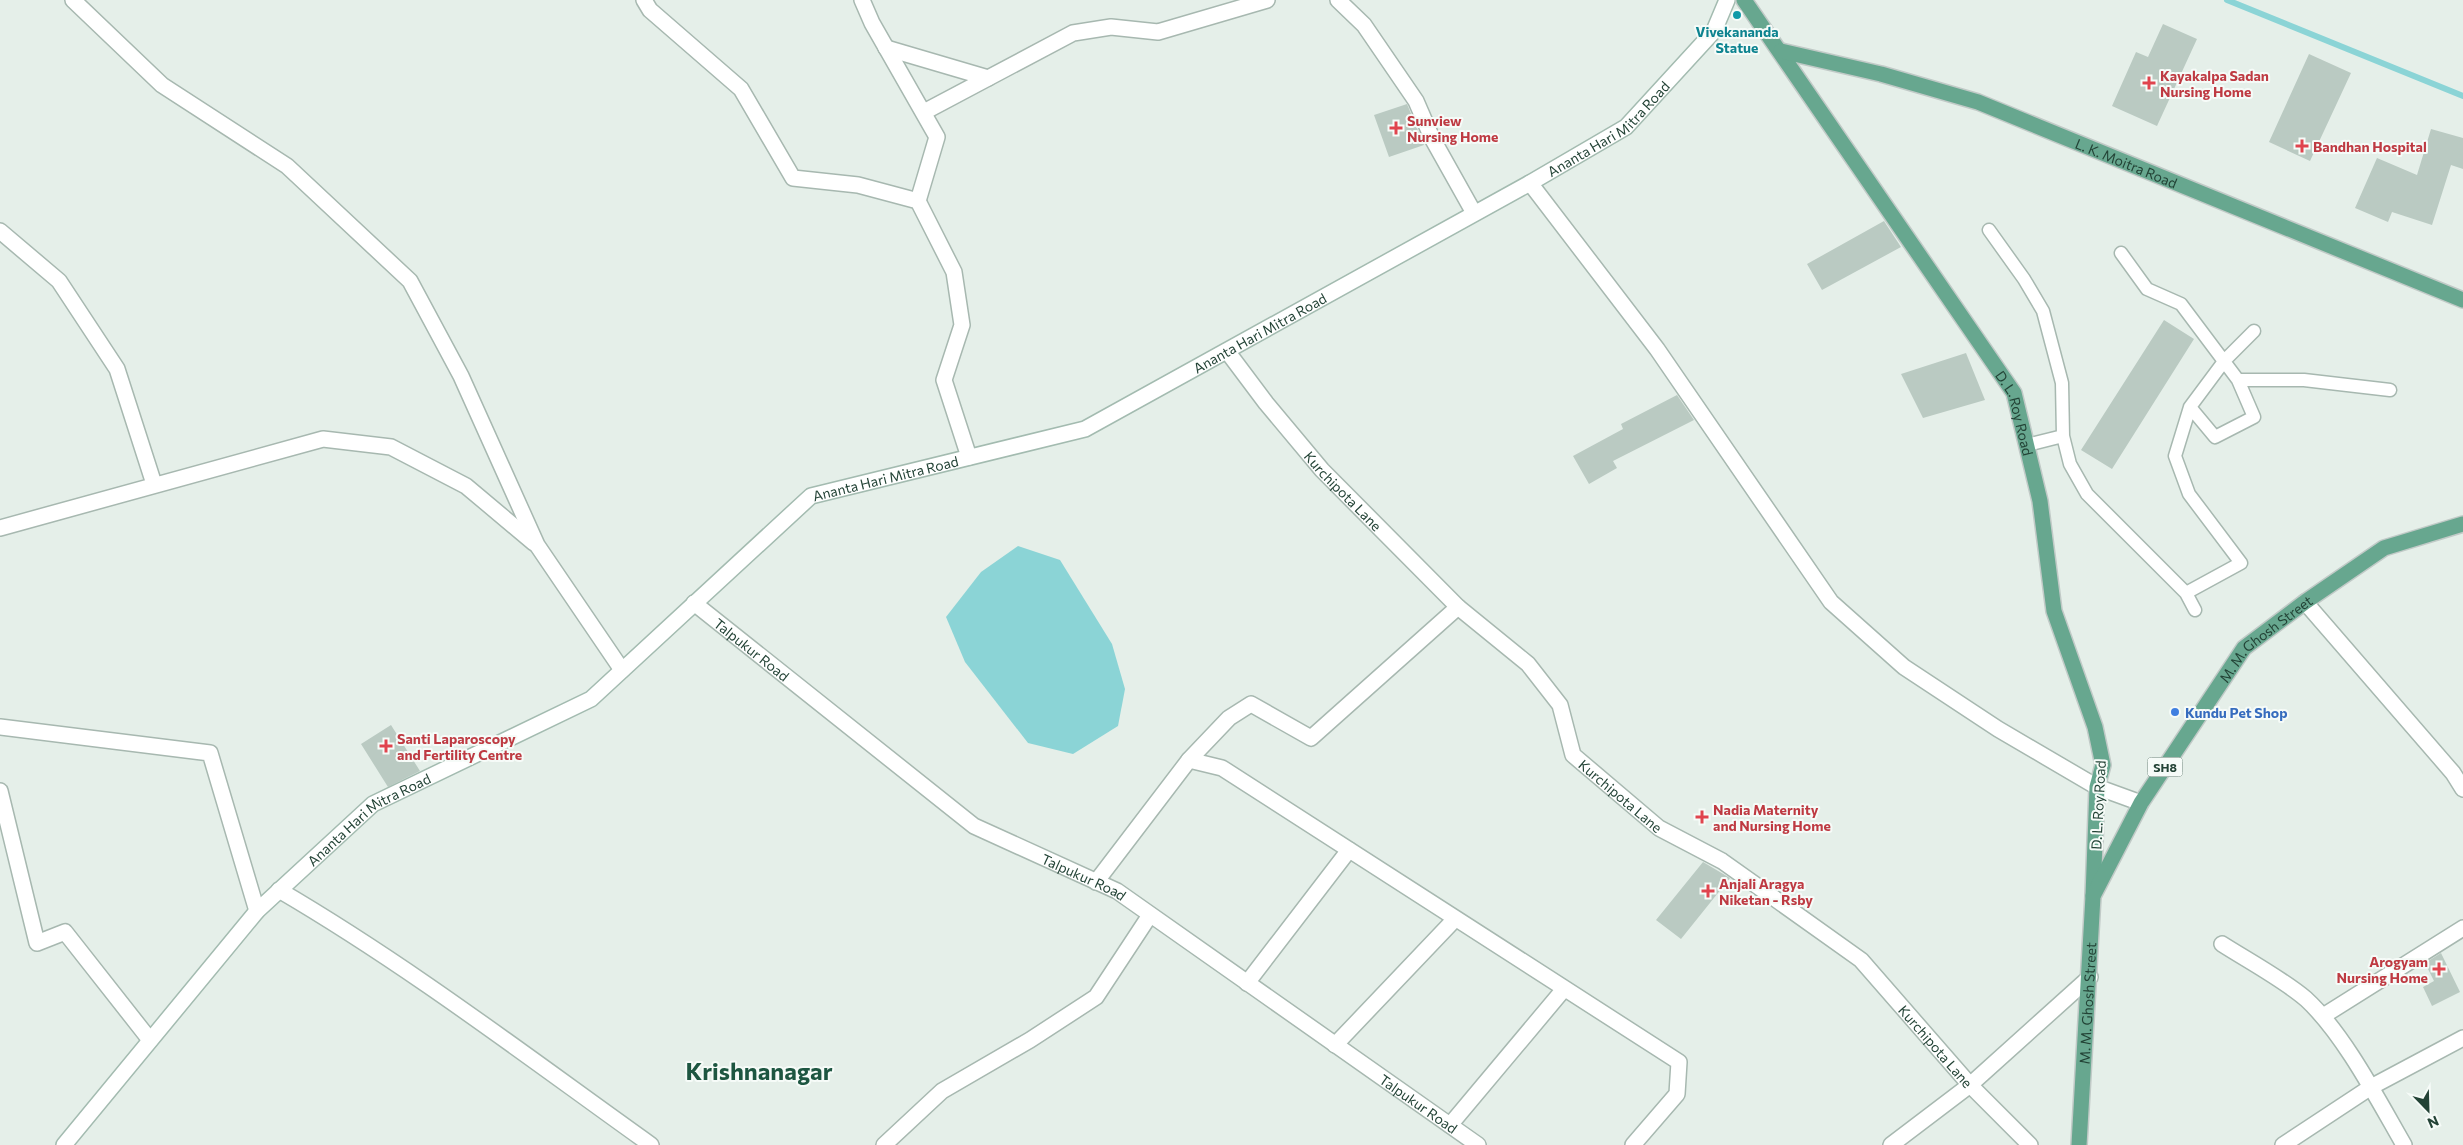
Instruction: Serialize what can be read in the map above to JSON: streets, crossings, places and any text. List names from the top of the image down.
{
  "streets": {
    "main road": [
      "L. K. Moitra Road",
      "D. L. Roy Road",
      "M. M. Ghosh Street",
      "SH8"
    ],
    "street": ["Ananta Hari Mitra Road", "Kurchipota Lane", "Talpukur Road"]
  },
  "crossings": [
    ["Ananta Hari Mitra Road", "Kurchipota Lane"],
    ["Ananta Hari Mitra Road", "Talpukur Road"],
    ["L. K. Moitra Road", "D. L. Roy Road"],
    ["D. L. Roy Road", "M. M. Ghosh Street"]
  ],
  "districts": ["Krishnanagar"],
  "places": {
    "other": ["Vivekananda Statue", "Kundu Pet Shop"],
    "health": [
      "Kayakalpa Sadan Nursing Home",
      "Sunview Nursing Home",
      "Bandhan Hospital",
      "Santi Laparoscopy and Fertility Centre",
      "Nadia Maternity and Nursing Home",
      "Anjali Aragya Niketan - Rsby",
      "Arogyam Nursing Home"
    ]
  },
  "north": "bottom right"
}
